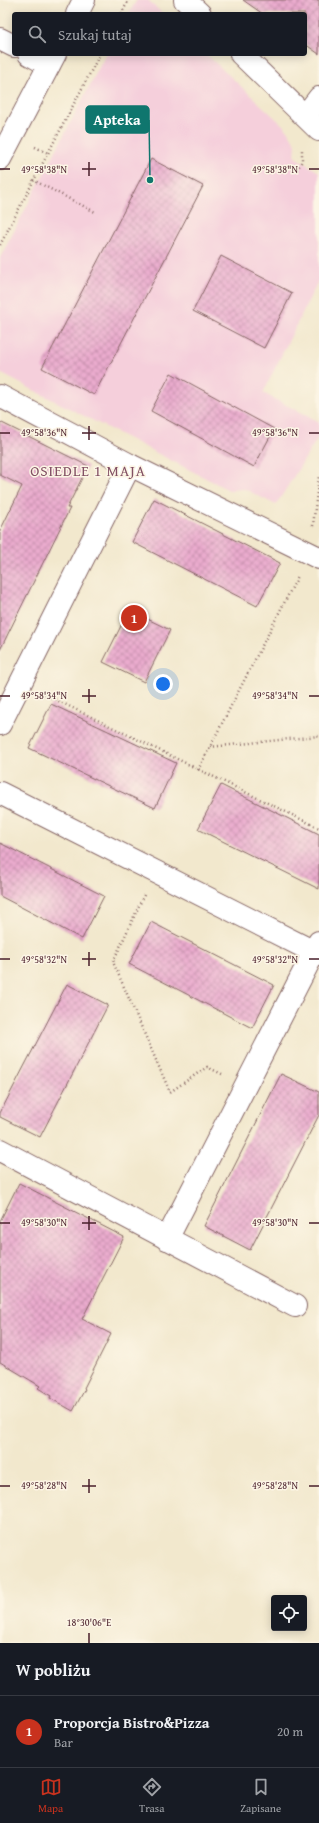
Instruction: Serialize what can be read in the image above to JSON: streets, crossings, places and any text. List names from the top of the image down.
{
  "districts": ["OSIEDLE 1 MAJA"],
  "places": ["Apteka"],
  "page": {
    "search": "Szukaj tutaj",
    "pins": "1",
    "heading": "W pobliżu",
    "list": [
      {
        "mark": "1",
        "name": "Proporcja Bistro&Pizza",
        "note": "Bar",
        "value": "20 m"
      }
    ],
    "nav": ["Mapa", "Trasa", "Zapisane"]
  },
  "coordinates": [
    "49°58'38\"N",
    "49°58'36\"N",
    "49°58'34\"N",
    "49°58'32\"N",
    "49°58'30\"N",
    "49°58'28\"N",
    "18°30'06\"E"
  ]
}
